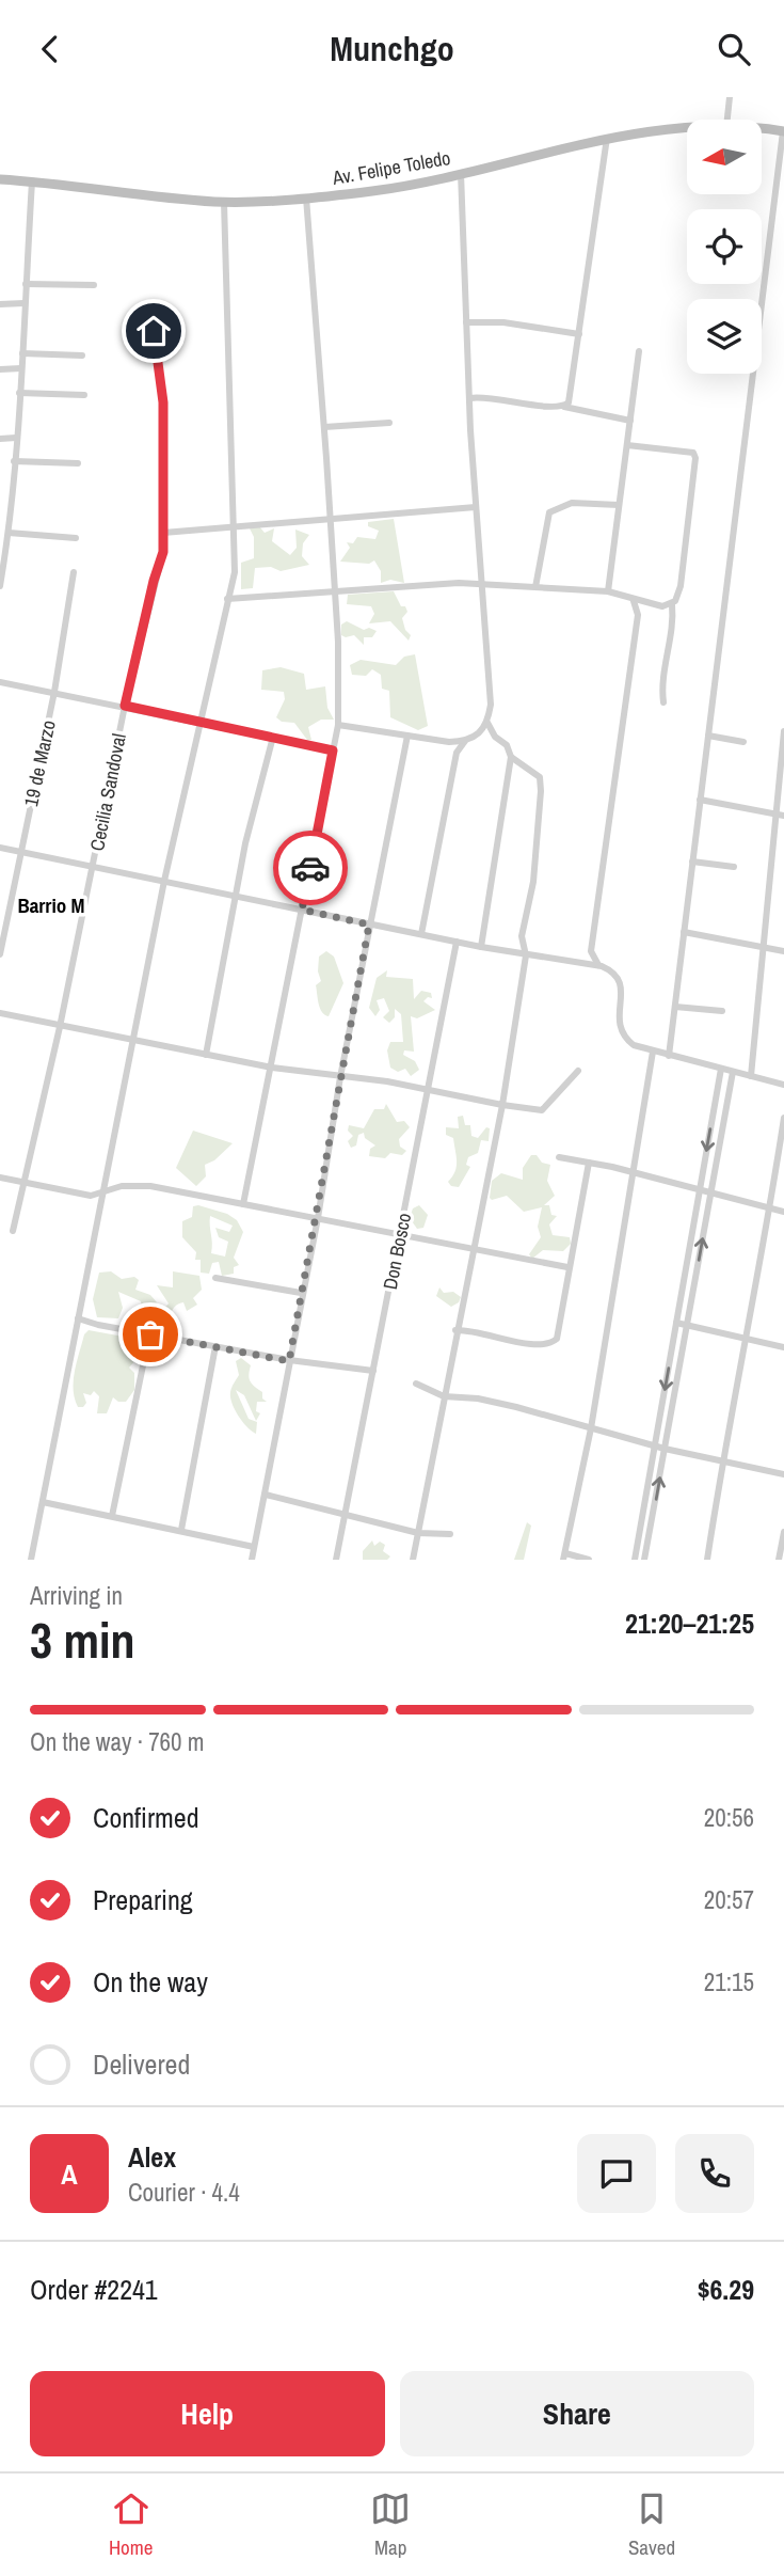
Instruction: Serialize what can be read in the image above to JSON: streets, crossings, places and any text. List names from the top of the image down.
{
  "streets": {
    "main road": ["Av. Felipe Toledo"],
    "street": ["19 de Marzo", "Cecilia Sandoval", "Don Bosco"]
  },
  "districts": ["Barrio M"],
  "north": "left",
  "page": {
    "header": "Munchgo",
    "heading": ["3 min", "Arriving in", "21:20–21:25"],
    "panel": [
      "Alex",
      "Courier · 4.4",
      "Order #2241",
      "$6.29"
    ],
    "bar": "On the way · 760 m",
    "list": [
      ["Confirmed", "20:56"],
      ["Preparing", "20:57"],
      ["On the way", "21:15"],
      "Delivered"
    ],
    "round": "A",
    "buttons": ["Help", "Share"],
    "tabs": ["Home", "Map", "Saved"]
  }
}
